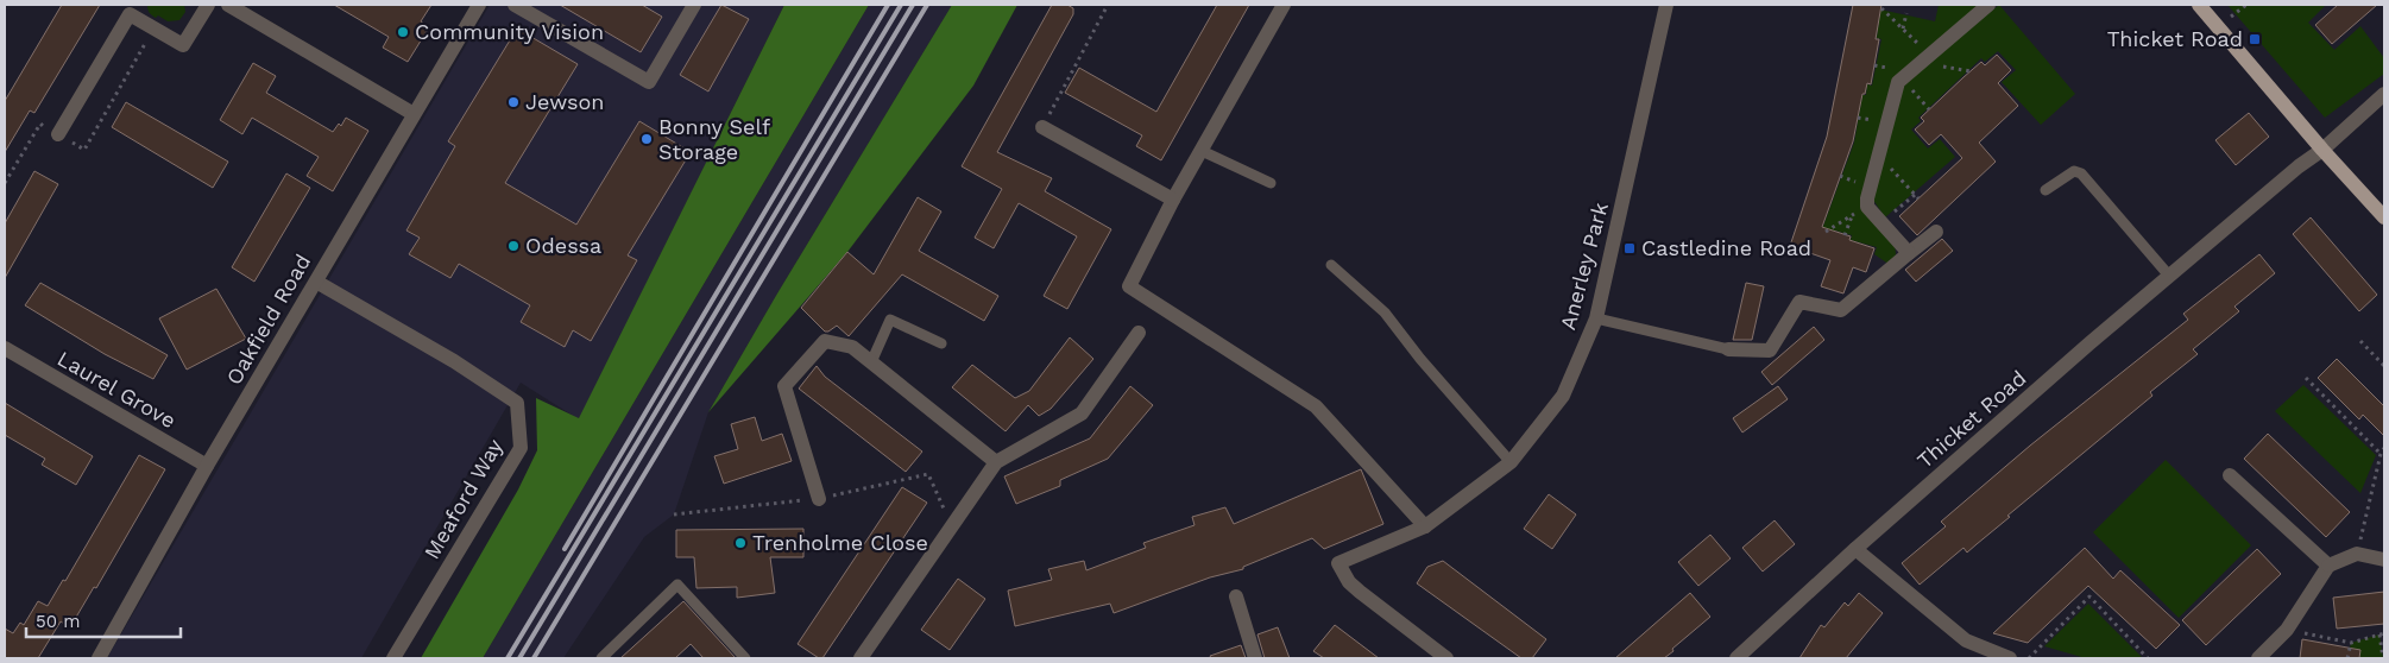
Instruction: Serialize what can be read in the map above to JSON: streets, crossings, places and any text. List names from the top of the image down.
{
  "streets": {
    "street": [
      "Anerley Park",
      "Oakfield Road",
      "Laurel Grove",
      "Thicket Road",
      "Meaford Way"
    ]
  },
  "crossings": [
    ["Oakfield Road", "Laurel Grove"],
    ["Oakfield Road", "Meaford Way"]
  ],
  "places": {
    "other": [
      "Community Vision",
      "Jewson",
      "Bonny Self Storage",
      "Odessa",
      "Trenholme Close"
    ],
    "transit": ["Thicket Road", "Castledine Road"]
  },
  "scale_bar": "50 m"
}
